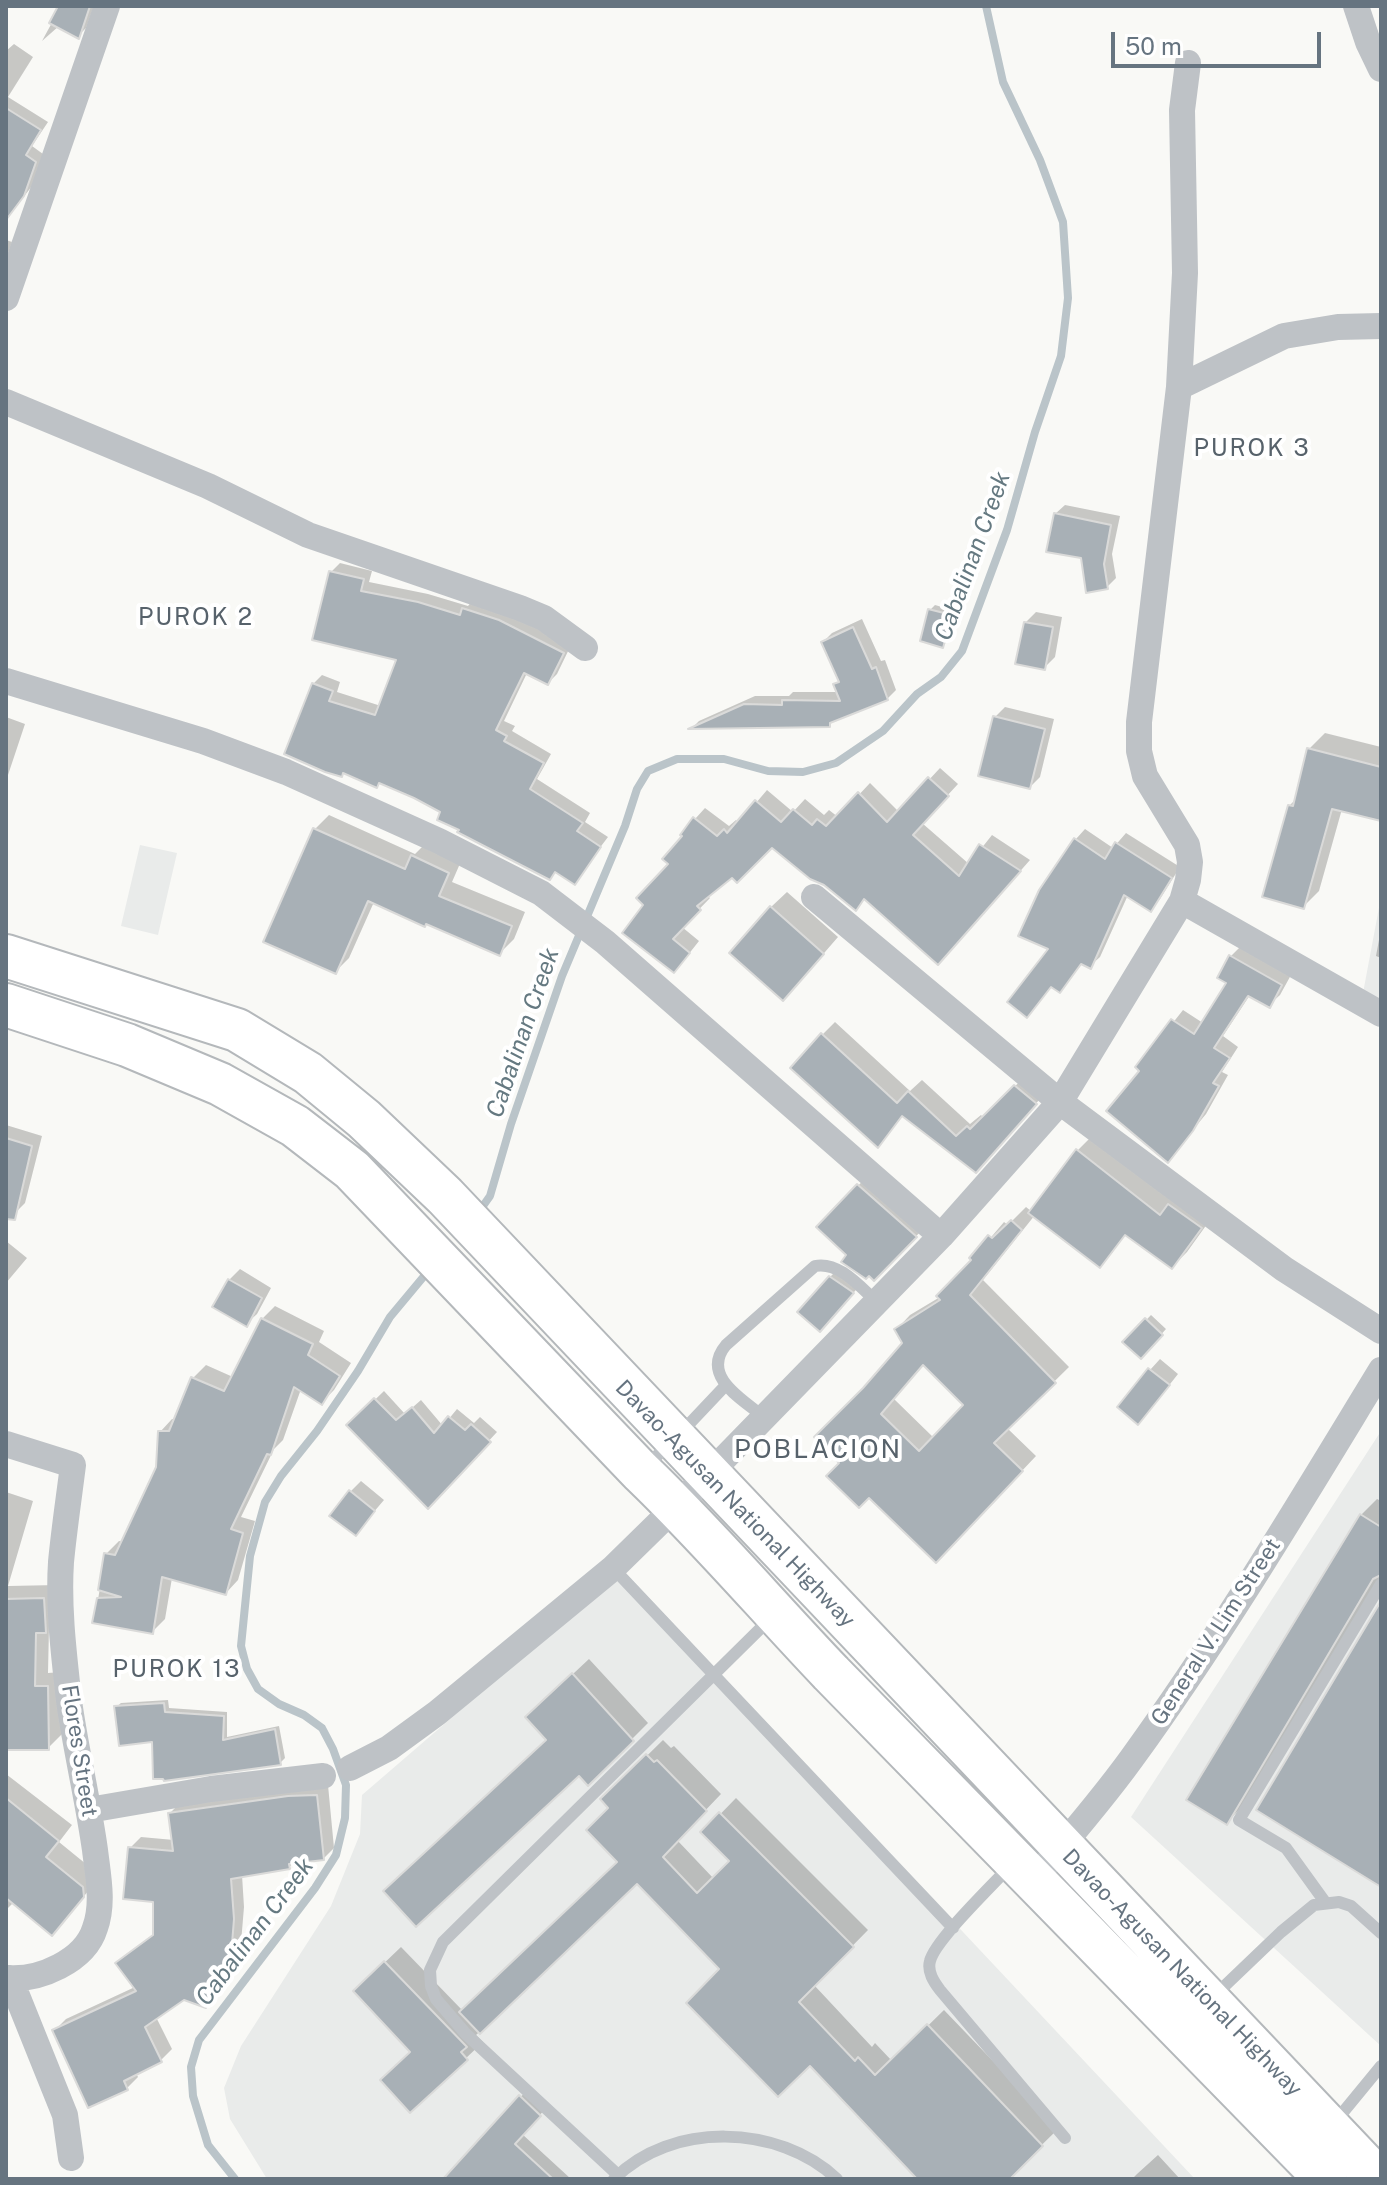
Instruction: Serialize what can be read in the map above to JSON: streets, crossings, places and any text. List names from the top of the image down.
{
  "streets": {
    "highway": ["Davao-Agusan National Highway"],
    "street": ["General V. Lim Street", "Flores Street"]
  },
  "crossings": [
    ["Davao-Agusan National Highway", "General V. Lim Street"]
  ],
  "districts": [
    "PUROK 3",
    "PUROK 2",
    "POBLACION",
    "PUROK 13"
  ],
  "water": ["Cabalinan Creek"],
  "scale_bar": "50 m"
}
